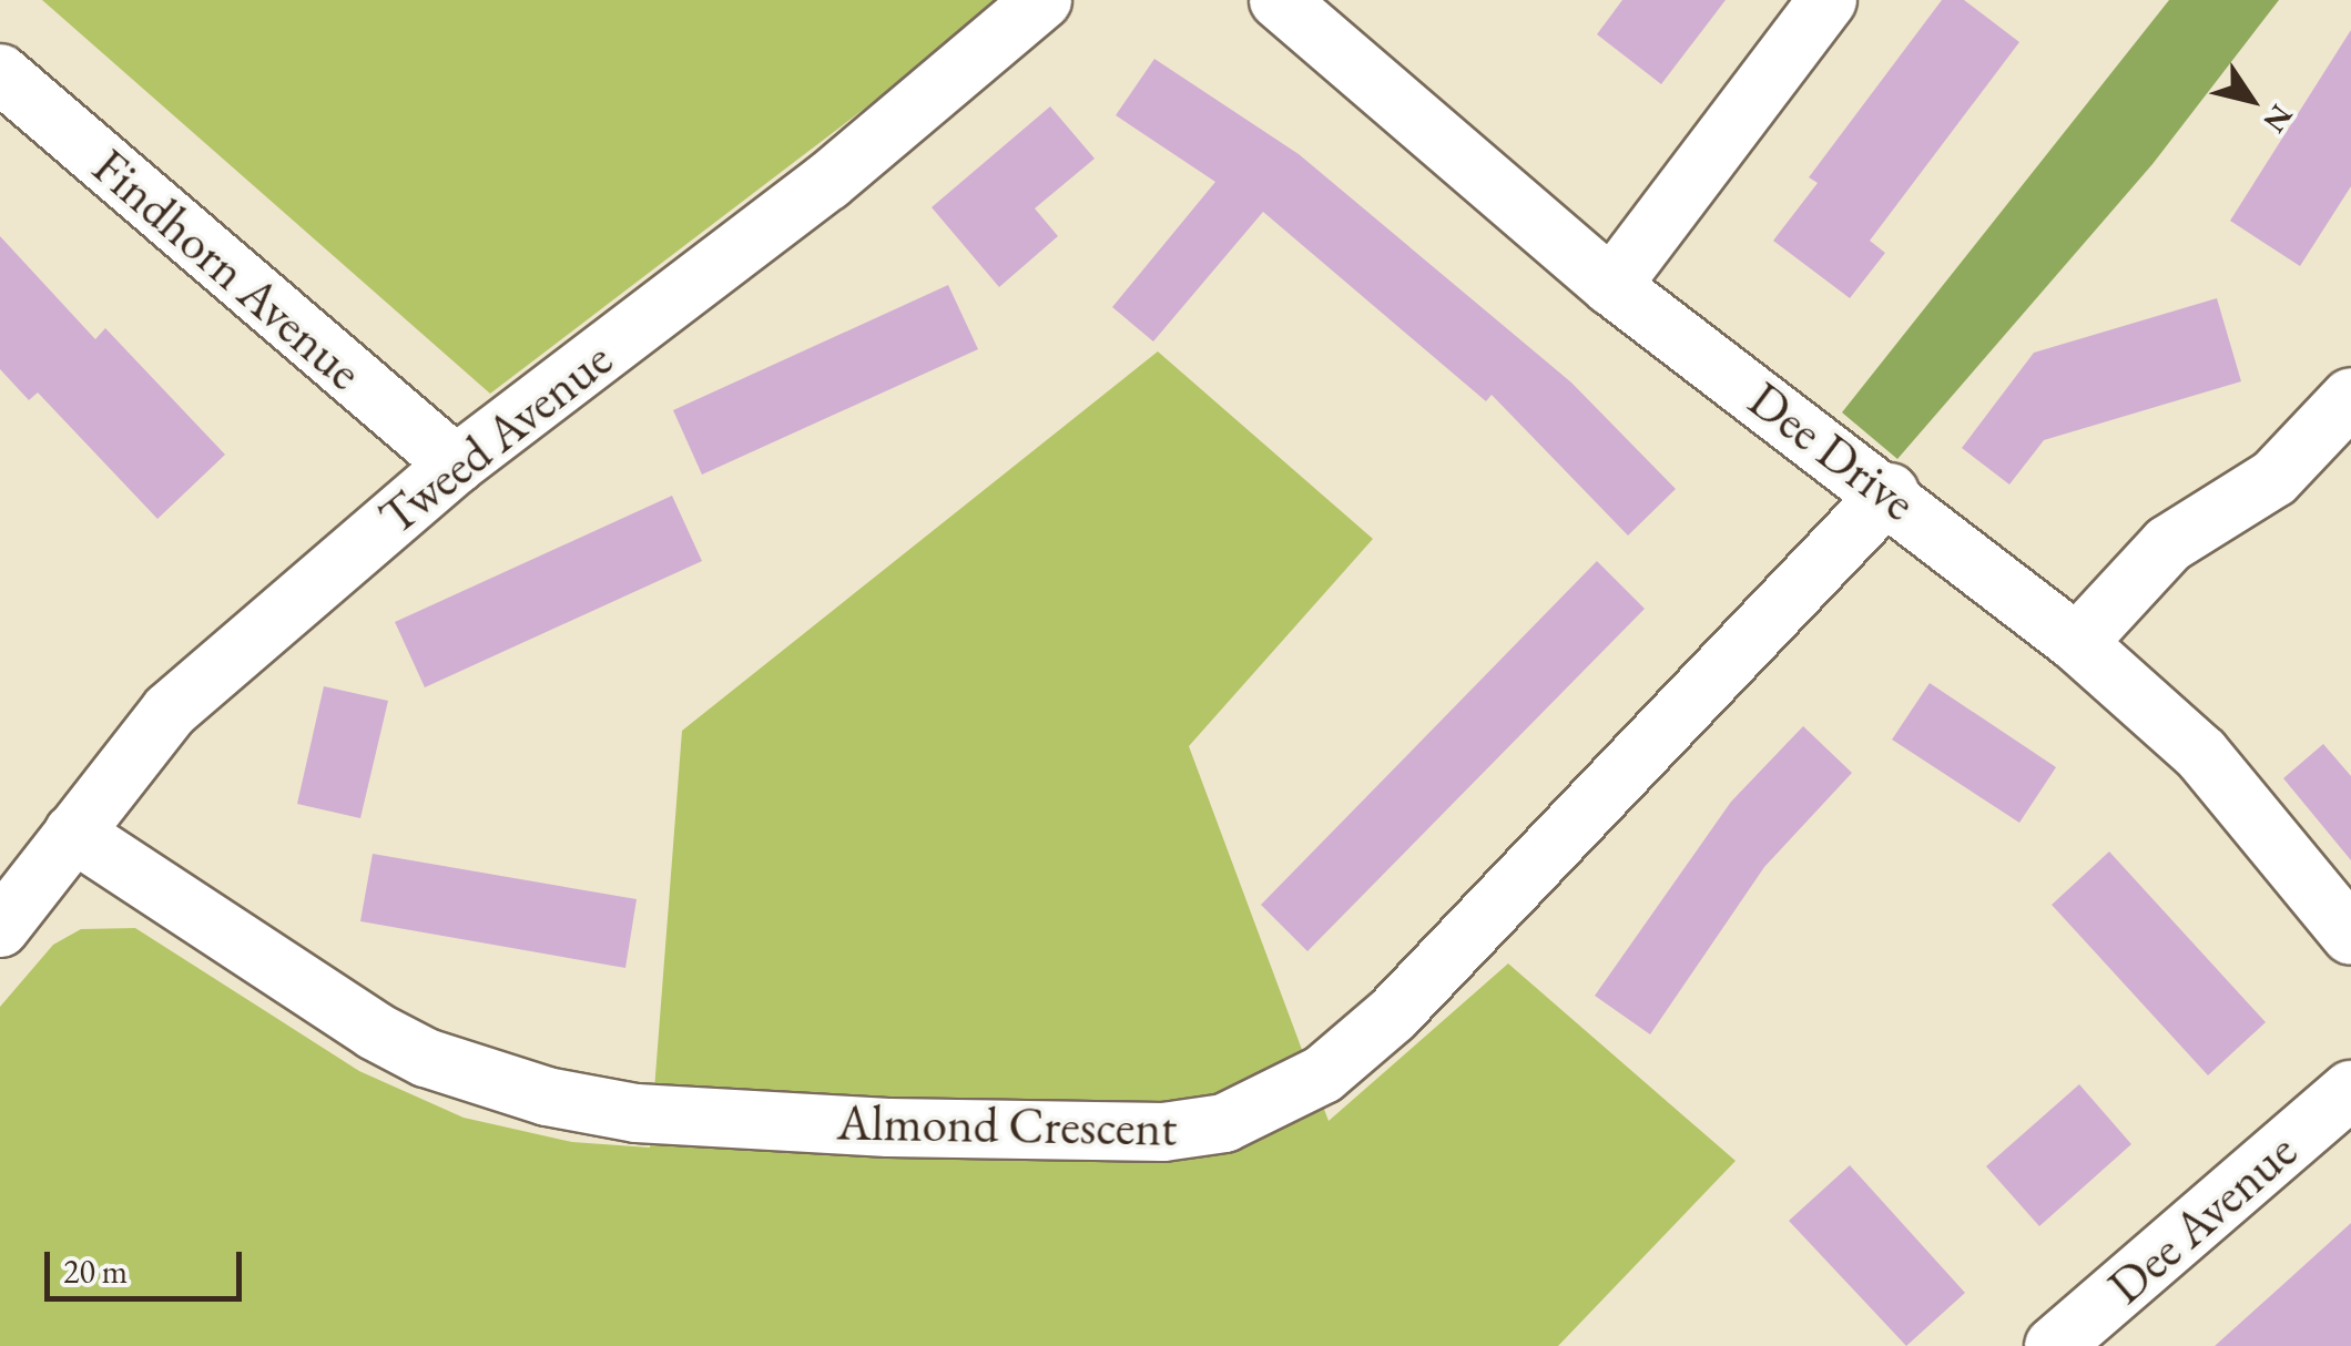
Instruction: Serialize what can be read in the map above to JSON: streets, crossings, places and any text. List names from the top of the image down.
{
  "streets": {
    "street": [
      "Findhorn Avenue",
      "Tweed Avenue",
      "Dee Drive",
      "Almond Crescent",
      "Dee Avenue"
    ]
  },
  "crossings": [
    ["Findhorn Avenue", "Tweed Avenue"],
    ["Tweed Avenue", "Almond Crescent"],
    ["Dee Drive", "Almond Crescent"]
  ],
  "scale_bar": "20 m",
  "north": "bottom right"
}
